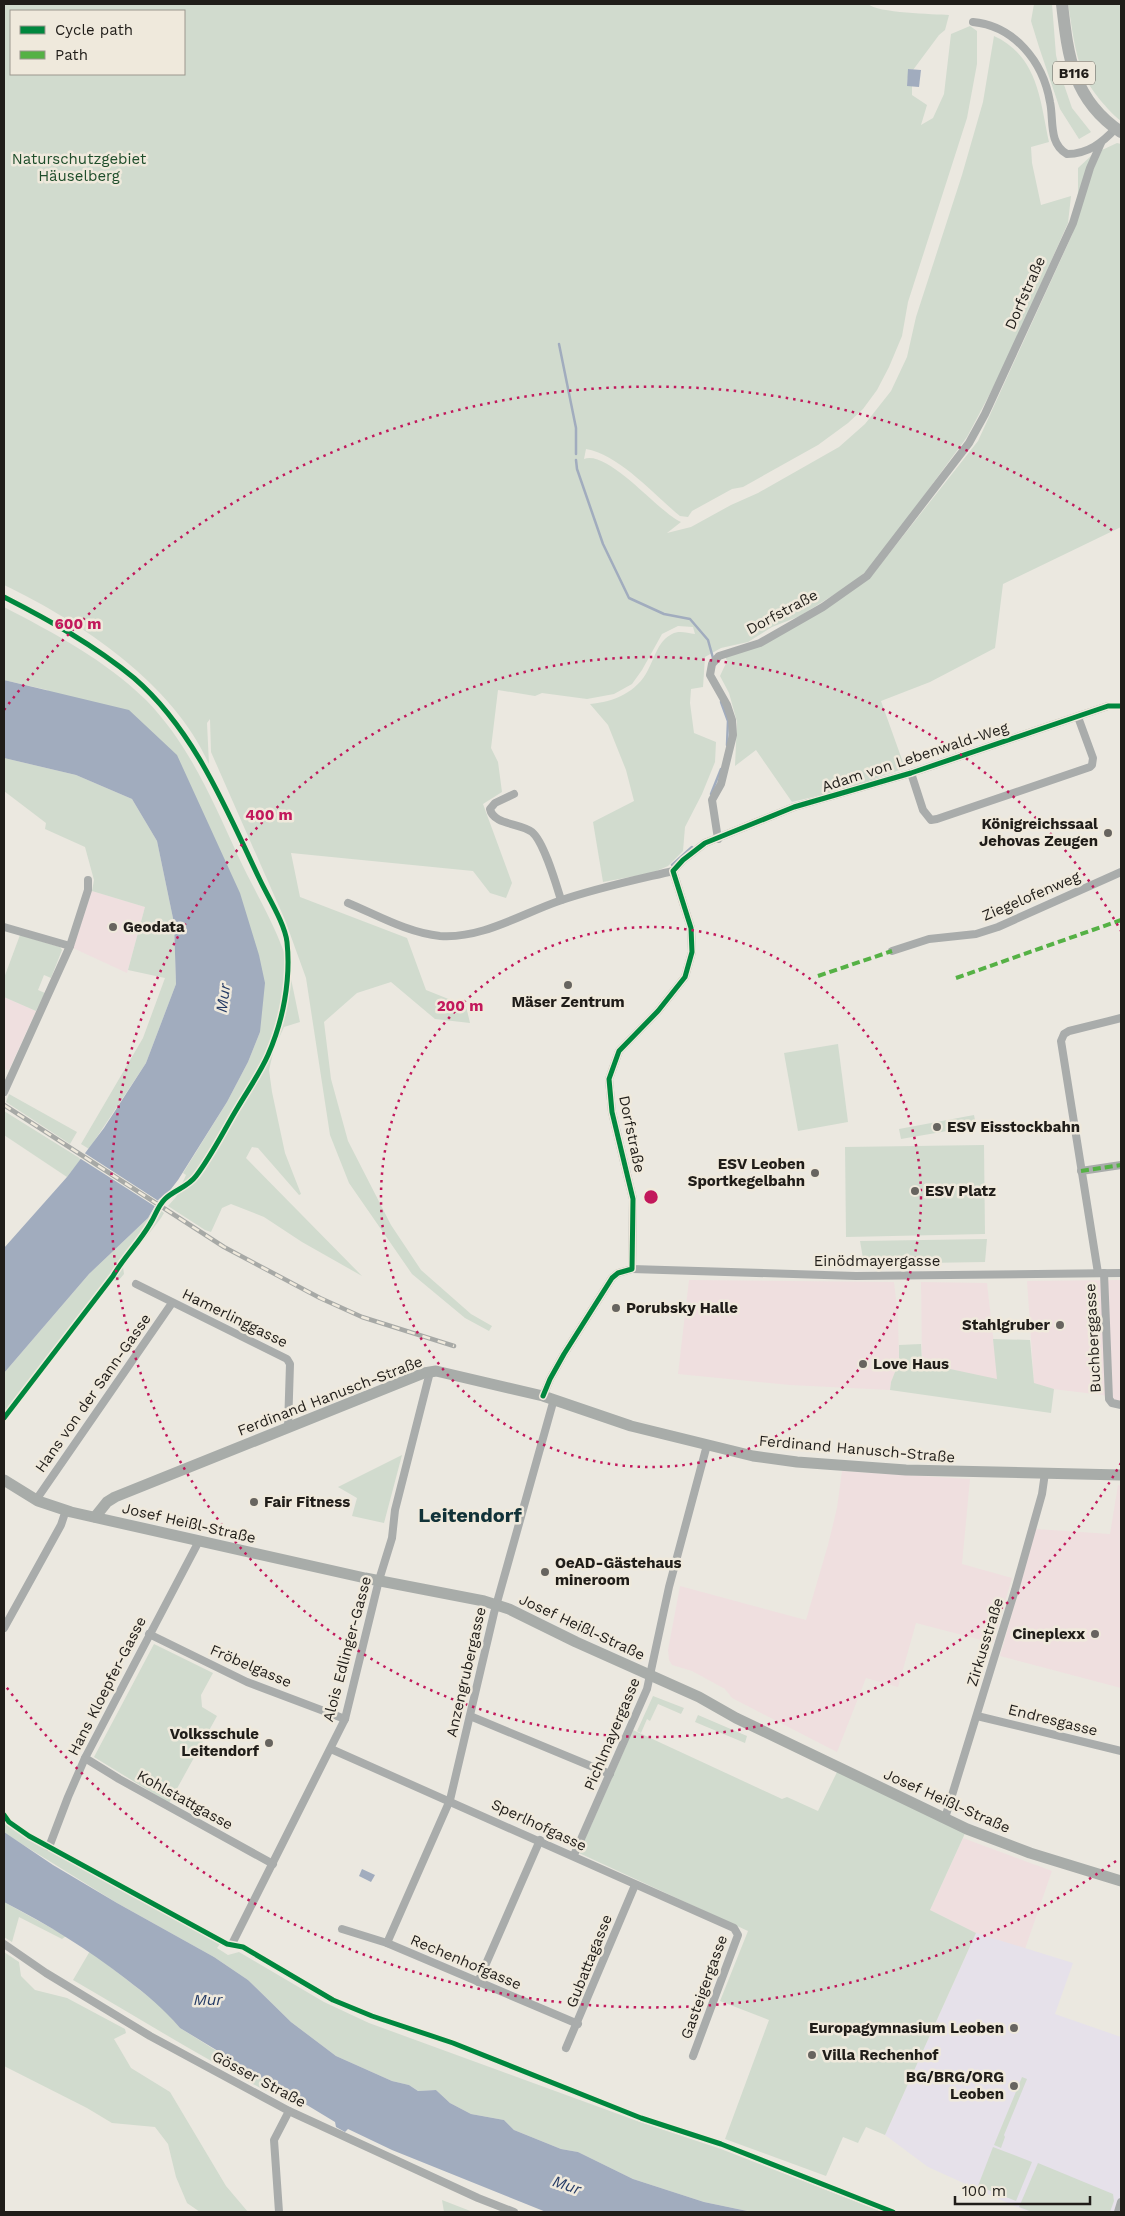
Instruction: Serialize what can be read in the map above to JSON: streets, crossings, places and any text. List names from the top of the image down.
{
  "streets": {
    "main road": ["B116", "Ferdinand Hanusch-Straße", "Josef Heißl-Straße"],
    "street": [
      "Dorfstraße",
      "Adam von Lebenwald-Weg",
      "Ziegelofenweg",
      "Einödmayergasse",
      "Hamerlinggasse",
      "Buchberggasse",
      "Hans von der Sann-Gasse",
      "Zirkusstraße",
      "Alois Edlinger-Gasse",
      "Fröbelgasse",
      "Anzengrubergasse",
      "Hans Kloepfer-Gasse",
      "Endresgasse",
      "Pichlmayergasse",
      "Kohlstattgasse",
      "Sperlhofgasse",
      "Gubattagasse",
      "Rechenhofgasse",
      "Gasteigergasse",
      "Gösser Straße"
    ]
  },
  "crossings": [
    ["Dorfstraße", "Adam von Lebenwald-Weg"],
    ["Dorfstraße", "Einödmayergasse"],
    ["Einödmayergasse", "Buchberggasse"],
    ["Hamerlinggasse", "Hans von der Sann-Gasse"],
    ["Hamerlinggasse", "Ferdinand Hanusch-Straße"],
    ["Hans von der Sann-Gasse", "Josef Heißl-Straße"],
    ["Ferdinand Hanusch-Straße", "Josef Heißl-Straße"],
    ["Ferdinand Hanusch-Straße", "Zirkusstraße"],
    ["Ferdinand Hanusch-Straße", "Alois Edlinger-Gasse"],
    ["Ferdinand Hanusch-Straße", "Anzengrubergasse"],
    ["Ferdinand Hanusch-Straße", "Pichlmayergasse"],
    ["Josef Heißl-Straße", "Zirkusstraße"],
    ["Josef Heißl-Straße", "Alois Edlinger-Gasse"],
    ["Josef Heißl-Straße", "Anzengrubergasse"],
    ["Josef Heißl-Straße", "Hans Kloepfer-Gasse"],
    ["Josef Heißl-Straße", "Pichlmayergasse"],
    ["Zirkusstraße", "Endresgasse"],
    ["Alois Edlinger-Gasse", "Fröbelgasse"],
    ["Alois Edlinger-Gasse", "Kohlstattgasse"],
    ["Alois Edlinger-Gasse", "Sperlhofgasse"],
    ["Fröbelgasse", "Hans Kloepfer-Gasse"],
    ["Anzengrubergasse", "Sperlhofgasse"],
    ["Anzengrubergasse", "Rechenhofgasse"],
    ["Hans Kloepfer-Gasse", "Kohlstattgasse"],
    ["Pichlmayergasse", "Sperlhofgasse"],
    ["Sperlhofgasse", "Gubattagasse"],
    ["Sperlhofgasse", "Gasteigergasse"],
    ["Gubattagasse", "Rechenhofgasse"]
  ],
  "districts": ["Leitendorf"],
  "water": ["Mur"],
  "parks": ["Naturschutzgebiet Häuselberg"],
  "places": [
    "Königreichssaal Jehovas Zeugen",
    "Geodata",
    "Mäser Zentrum",
    "ESV Eisstockbahn",
    "ESV Leoben Sportkegelbahn",
    "ESV Platz",
    "Porubsky Halle",
    "Stahlgruber",
    "Love Haus",
    "Fair Fitness",
    "OeAD-Gästehaus mineroom",
    "Cineplexx",
    "Volksschule Leitendorf",
    "Europagymnasium Leoben",
    "Villa Rechenhof",
    "BG/BRG/ORG Leoben"
  ],
  "legend": ["Cycle path", "Path"],
  "scale_bar": "100 m",
  "rings": ["600 m", "400 m", "200 m"]
}
